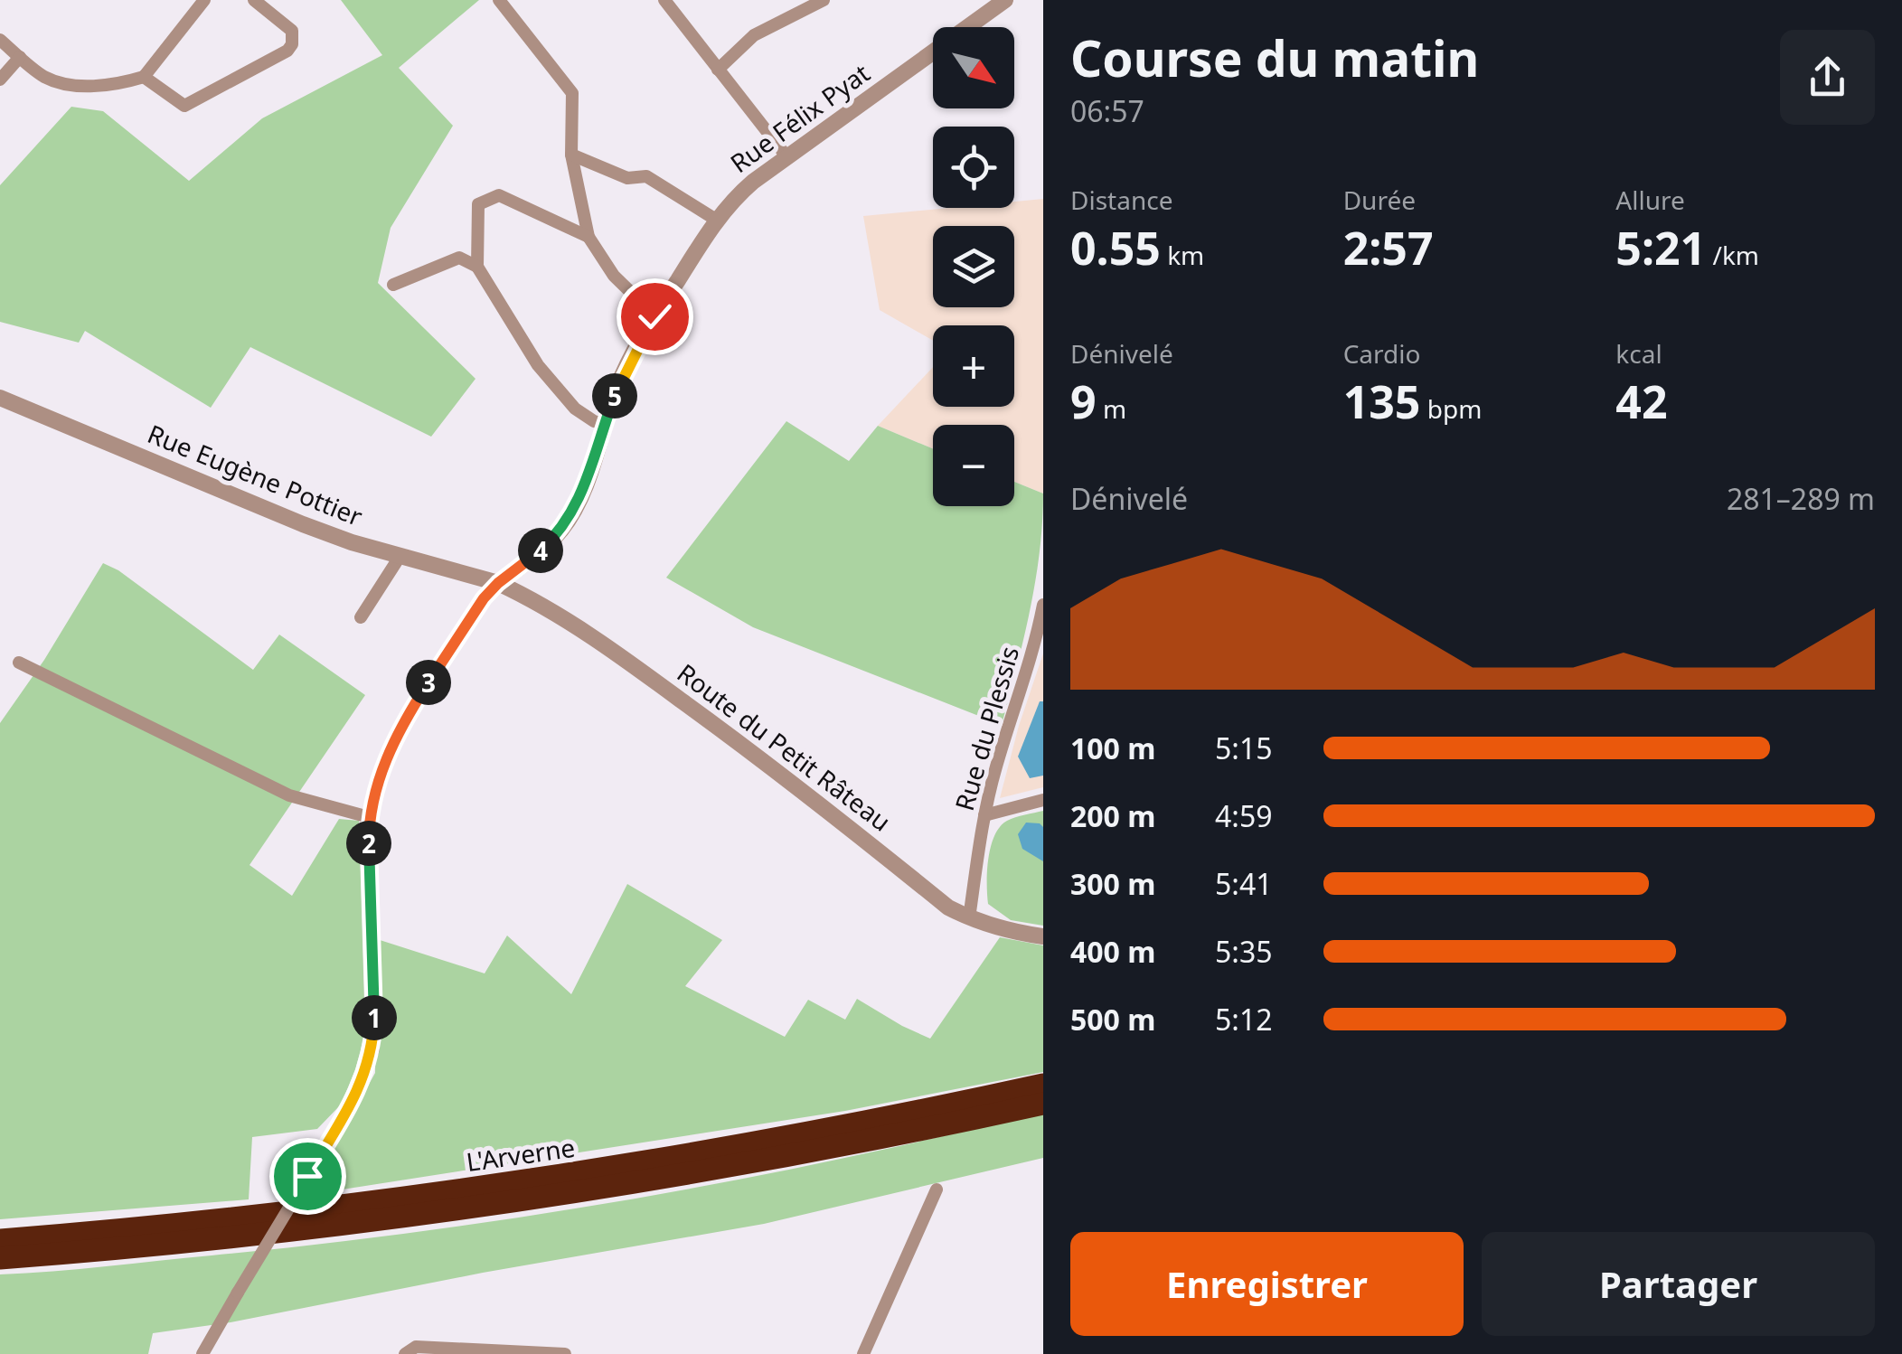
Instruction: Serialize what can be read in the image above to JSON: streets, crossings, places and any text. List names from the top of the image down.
{
  "streets": {
    "highway": ["L'Arverne"],
    "street": [
      "Rue Félix Pyat",
      "Rue Eugène Pottier",
      "Rue du Plessis",
      "Route du Petit Râteau"
    ]
  },
  "crossings": [
    ["Rue Félix Pyat", "Rue Eugène Pottier"],
    ["Rue Félix Pyat", "Route du Petit Râteau"],
    ["Rue Eugène Pottier", "Route du Petit Râteau"],
    ["Rue du Plessis", "Route du Petit Râteau"]
  ],
  "north": "bottom right",
  "page": {
    "heading": ["Course du matin", "06:57"],
    "map_buttons": ["+", "−"],
    "stats": [
      ["Distance", "0.55 km"],
      ["Durée", "2:57"],
      ["Allure", "5:21 /km"],
      ["Dénivelé", "9 m"],
      ["Cardio", "135 bpm"],
      ["kcal", "42"]
    ],
    "pins": [
      "5",
      "4",
      "3",
      "2",
      "1"
    ],
    "chart": ["Dénivelé", "281–289 m"],
    "list": [
      {
        "name": "100 m",
        "note": "5:15"
      },
      {
        "name": "200 m",
        "note": "4:59"
      },
      {
        "name": "300 m",
        "note": "5:41"
      },
      {
        "name": "400 m",
        "note": "5:35"
      },
      {
        "name": "500 m",
        "note": "5:12"
      }
    ],
    "buttons": ["Enregistrer", "Partager"]
  }
}
